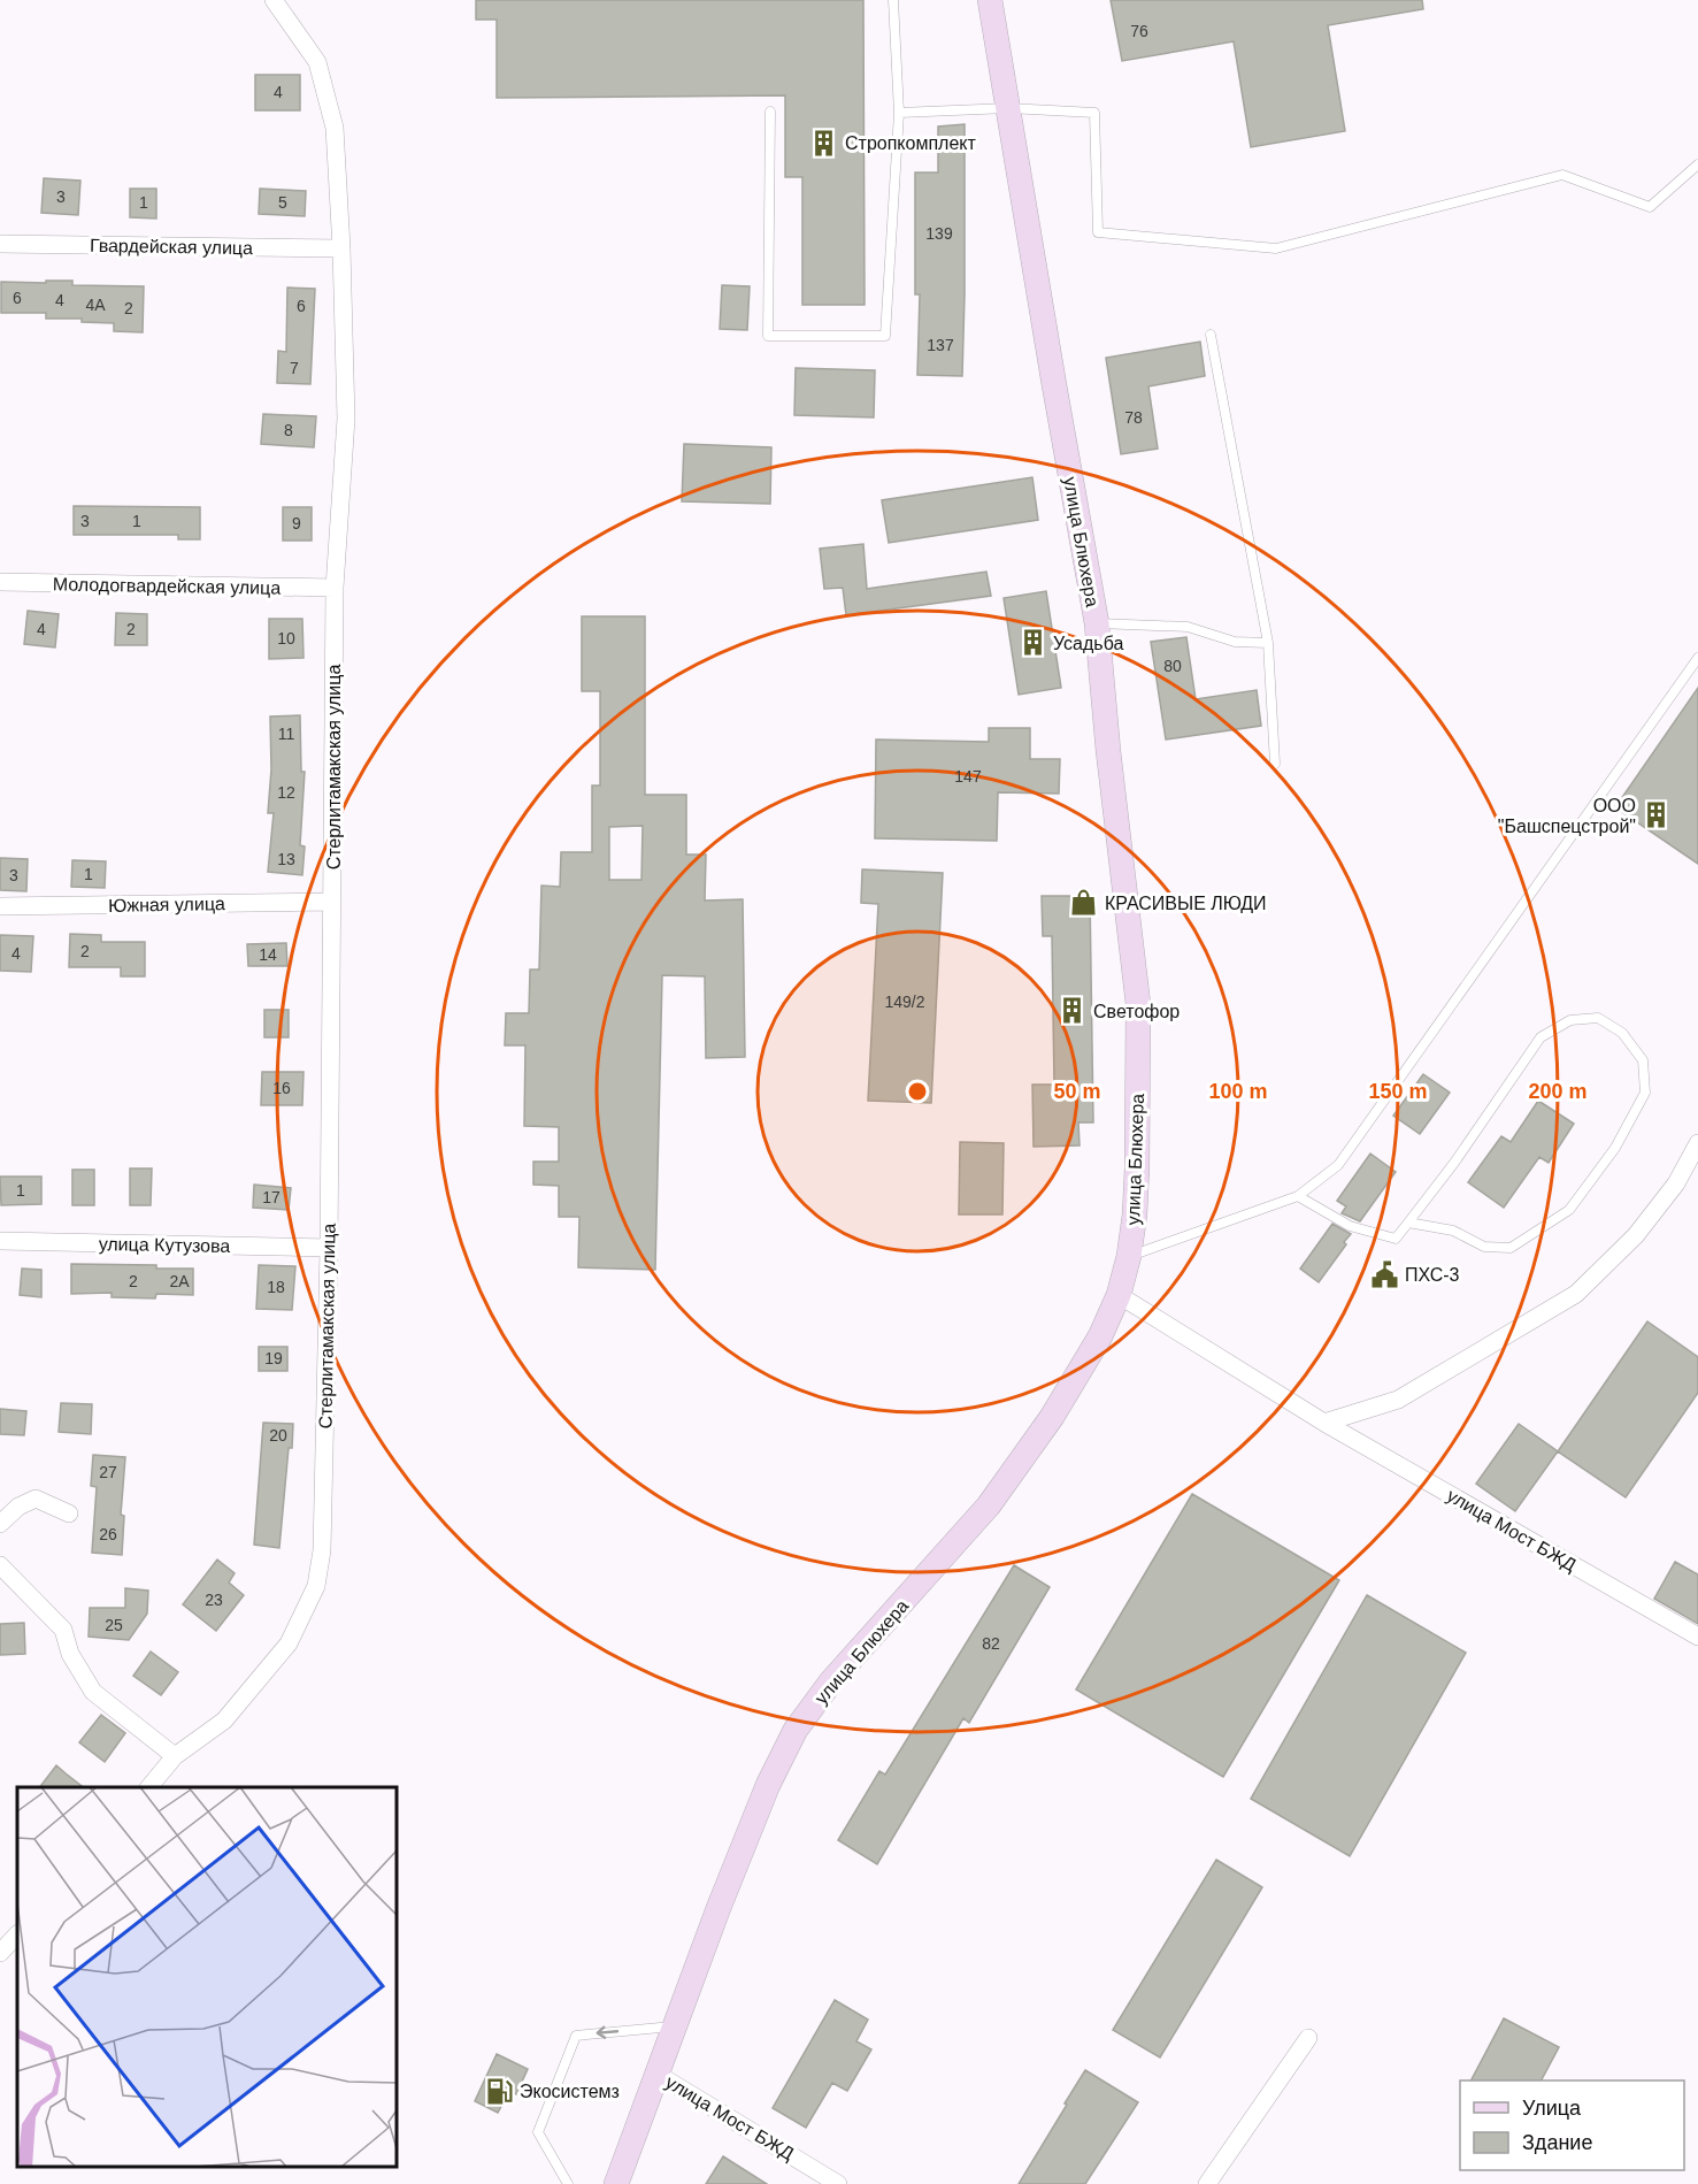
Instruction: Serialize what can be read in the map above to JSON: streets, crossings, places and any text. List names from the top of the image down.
{
  "streets": {
    "main road": ["улица Блюхера"],
    "street": [
      "Гвардейская улица",
      "Молодогвардейская улица",
      "Стерлитамакская улица",
      "Южная улица",
      "улица Кутузова",
      "улица Мост БЖД"
    ]
  },
  "crossings": [
    ["Гвардейская улица", "Стерлитамакская улица"],
    ["улица Блюхера", "улица Мост БЖД"],
    ["Молодогвардейская улица", "Стерлитамакская улица"],
    ["Стерлитамакская улица", "Южная улица"],
    ["Стерлитамакская улица", "улица Кутузова"]
  ],
  "places": {
    "building": [
      "Стропкомплект",
      "Усадьба",
      "ООО \"Башспецстрой\"",
      "Светофор"
    ],
    "shop": ["КРАСИВЫЕ ЛЮДИ"],
    "public building": ["ПХС-3"],
    "fuel station": ["Экосистемз"]
  },
  "house_numbers": [
    "76",
    "4",
    "3",
    "1",
    "5",
    "139",
    "6",
    "4",
    "4А",
    "6",
    "2",
    "137",
    "7",
    "78",
    "8",
    "3",
    "1",
    "9",
    "4",
    "2",
    "10",
    "80",
    "11",
    "147",
    "12",
    "13",
    "1",
    "3",
    "2",
    "4",
    "14",
    "149/2",
    "16",
    "1",
    "17",
    "2",
    "2А",
    "18",
    "19",
    "20",
    "27",
    "26",
    "23",
    "25",
    "82"
  ],
  "legend": ["Улица", "Здание"],
  "rings": [
    "50 m",
    "100 m",
    "150 m",
    "200 m"
  ]
}
